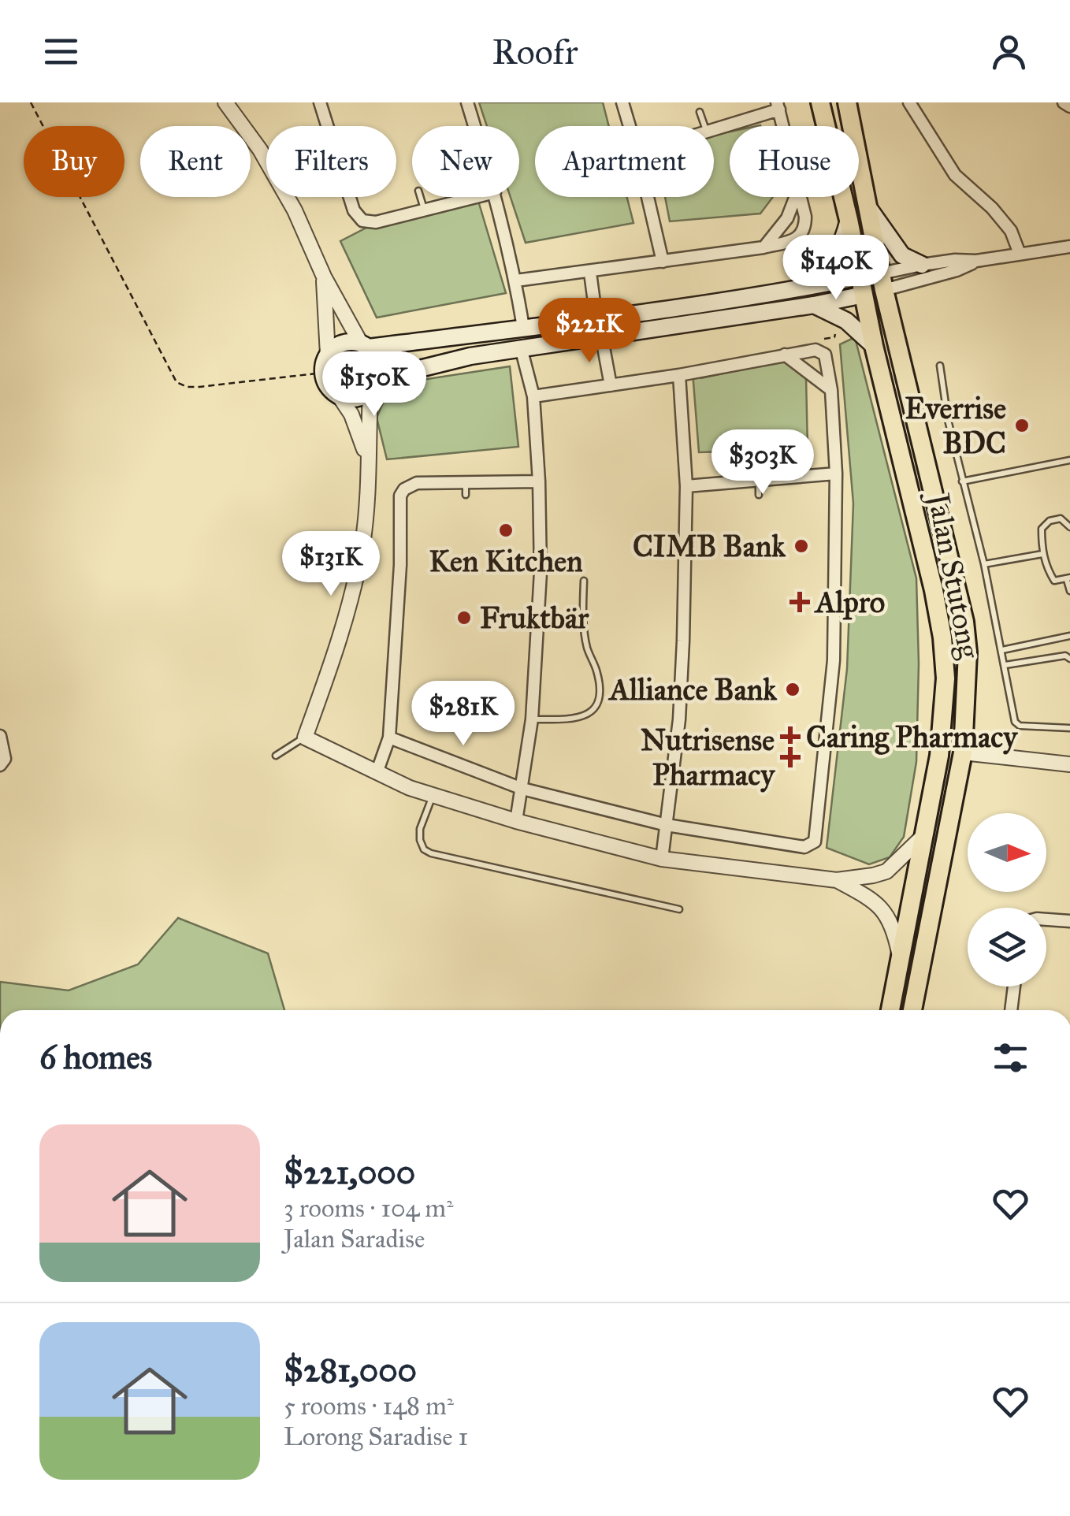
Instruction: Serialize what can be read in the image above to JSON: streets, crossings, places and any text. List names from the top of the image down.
{
  "streets": {
    "main road": ["Jalan Stutong"]
  },
  "places": {
    "other": [
      "Everrise BDC",
      "Ken Kitchen",
      "CIMB Bank",
      "Fruktbär",
      "Alliance Bank"
    ],
    "health": ["Alpro", "Caring Pharmacy", "Nutrisense Pharmacy"]
  },
  "north": "right",
  "page": {
    "header": "Roofr",
    "chip": [
      "Buy",
      "Rent",
      "Filters",
      "New",
      "Apartment",
      "House"
    ],
    "price": [
      "$140K",
      "$221K",
      "$150K",
      "$303K",
      "$131K",
      "$281K"
    ],
    "heading": "6 homes",
    "list": [
      {
        "name": "$221,000",
        "note": "3 rooms · 104 m² · Jalan Saradise"
      },
      {
        "name": "$281,000",
        "note": "5 rooms · 148 m² · Lorong Saradise 1"
      }
    ]
  }
}
